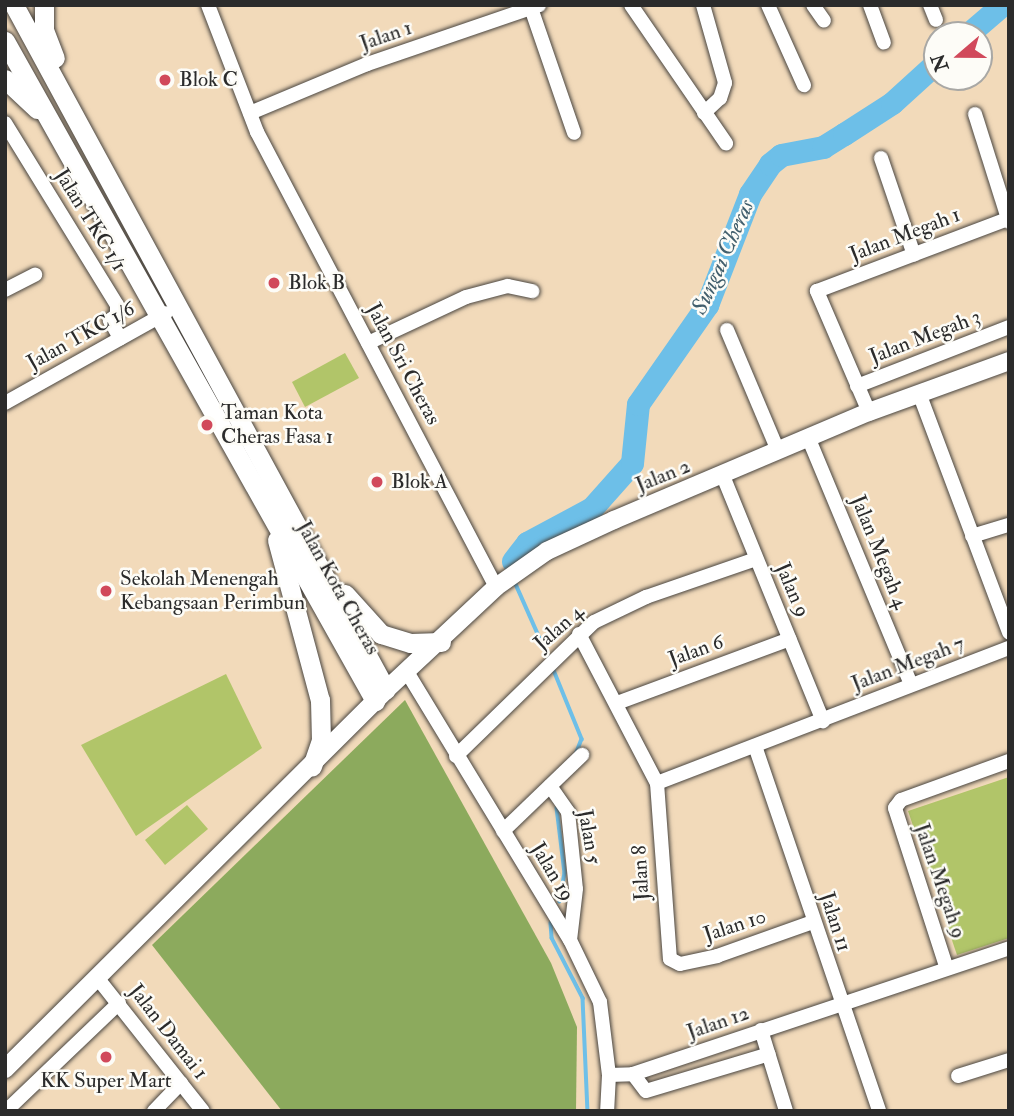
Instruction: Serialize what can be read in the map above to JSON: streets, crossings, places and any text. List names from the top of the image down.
{
  "streets": {
    "main road": ["Jalan Kota Cheras"],
    "street": [
      "Jalan 1",
      "Jalan TKC 1/1",
      "Jalan Megah 1",
      "Jalan TKC 1/6",
      "Jalan Megah 3",
      "Jalan Sri Cheras",
      "Jalan 2",
      "Jalan Megah 4",
      "Jalan 9",
      "Jalan 4",
      "Jalan 6",
      "Jalan Megah 7",
      "Jalan 5",
      "Jalan 19",
      "Jalan 8",
      "Jalan Megah 9",
      "Jalan 11",
      "Jalan 10",
      "Jalan 12",
      "Jalan Damai 1"
    ]
  },
  "crossings": [
    ["Jalan 1", "Jalan Sri Cheras"],
    ["Jalan TKC 1/1", "Jalan TKC 1/6"],
    ["Jalan Megah 1", "Jalan Megah 3"],
    ["Jalan TKC 1/6", "Jalan Kota Cheras"],
    ["Jalan Sri Cheras", "Jalan 2"],
    ["Jalan 2", "Jalan Megah 4"],
    ["Jalan 2", "Jalan Kota Cheras"],
    ["Jalan 2", "Jalan 9"],
    ["Jalan 2", "Jalan 19"],
    ["Jalan Megah 4", "Jalan Megah 7"],
    ["Jalan 9", "Jalan 4"],
    ["Jalan 9", "Jalan 6"],
    ["Jalan 9", "Jalan Megah 7"],
    ["Jalan 4", "Jalan 19"],
    ["Jalan 4", "Jalan 8"],
    ["Jalan 6", "Jalan 8"],
    ["Jalan 5", "Jalan 19"],
    ["Jalan 19", "Jalan 12"],
    ["Jalan 8", "Jalan 10"],
    ["Jalan Megah 9", "Jalan 12"],
    ["Jalan 11", "Jalan 10"],
    ["Jalan 11", "Jalan 12"]
  ],
  "water": ["Sungai Cheras"],
  "places": [
    "Blok C",
    "Blok B",
    "Taman Kota Cheras Fasa 1",
    "Blok A",
    "Sekolah Menengah Kebangsaan Perimbun",
    "KK Super Mart"
  ],
  "north": "left"
}
